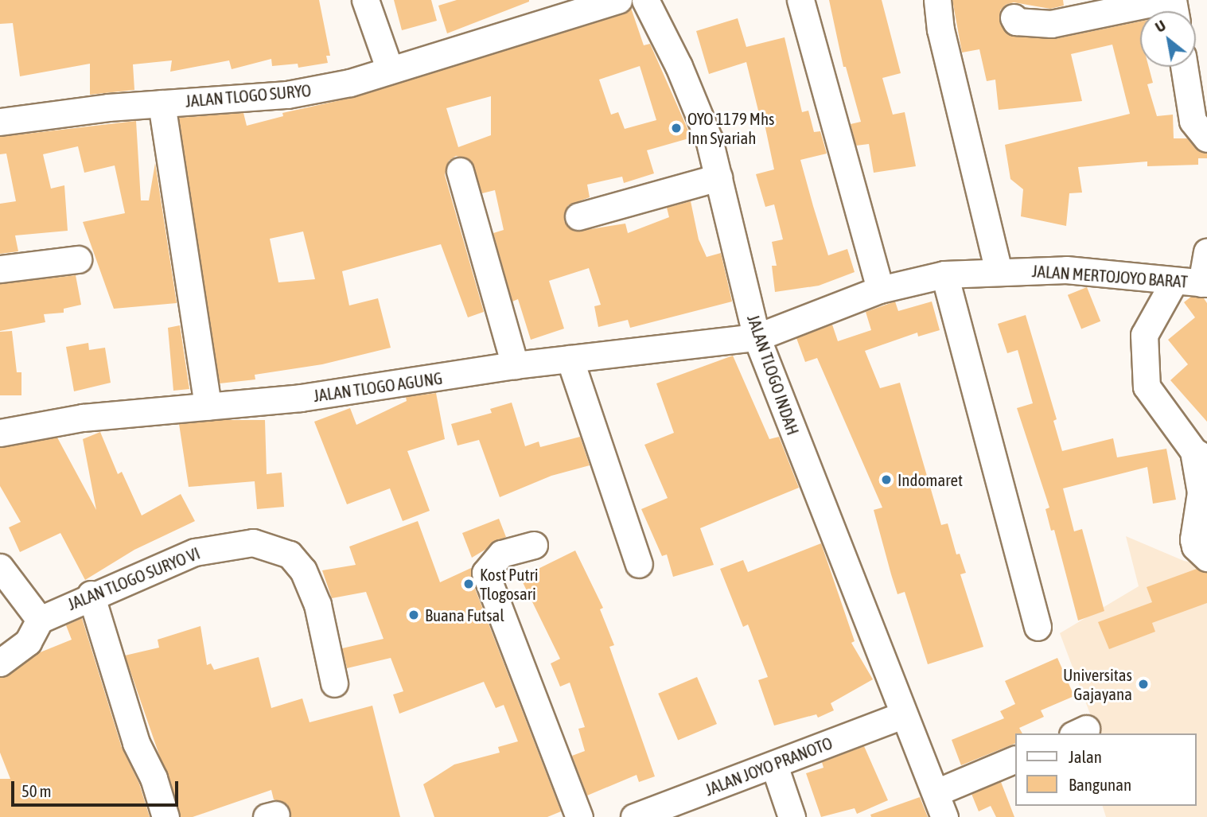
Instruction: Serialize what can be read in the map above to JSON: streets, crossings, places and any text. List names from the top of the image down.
{
  "streets": {
    "street": [
      "JALAN TLOGO SURYO",
      "JALAN MERTOJOYO BARAT",
      "JALAN TLOGO INDAH",
      "JALAN TLOGO AGUNG",
      "JALAN TLOGO SURYO VI",
      "JALAN JOYO PRANOTO"
    ]
  },
  "crossings": [
    ["JALAN MERTOJOYO BARAT", "JALAN TLOGO INDAH"],
    ["JALAN MERTOJOYO BARAT", "JALAN TLOGO AGUNG"],
    ["JALAN TLOGO INDAH", "JALAN TLOGO AGUNG"],
    ["JALAN TLOGO INDAH", "JALAN JOYO PRANOTO"]
  ],
  "places": [
    "OYO 1179 Mhs Inn Syariah",
    "Indomaret",
    "Kost Putri Tlogosari",
    "Buana Futsal",
    "Universitas Gajayana"
  ],
  "legend": ["Jalan", "Bangunan"],
  "scale_bar": "50 m",
  "north": "top left"
}
